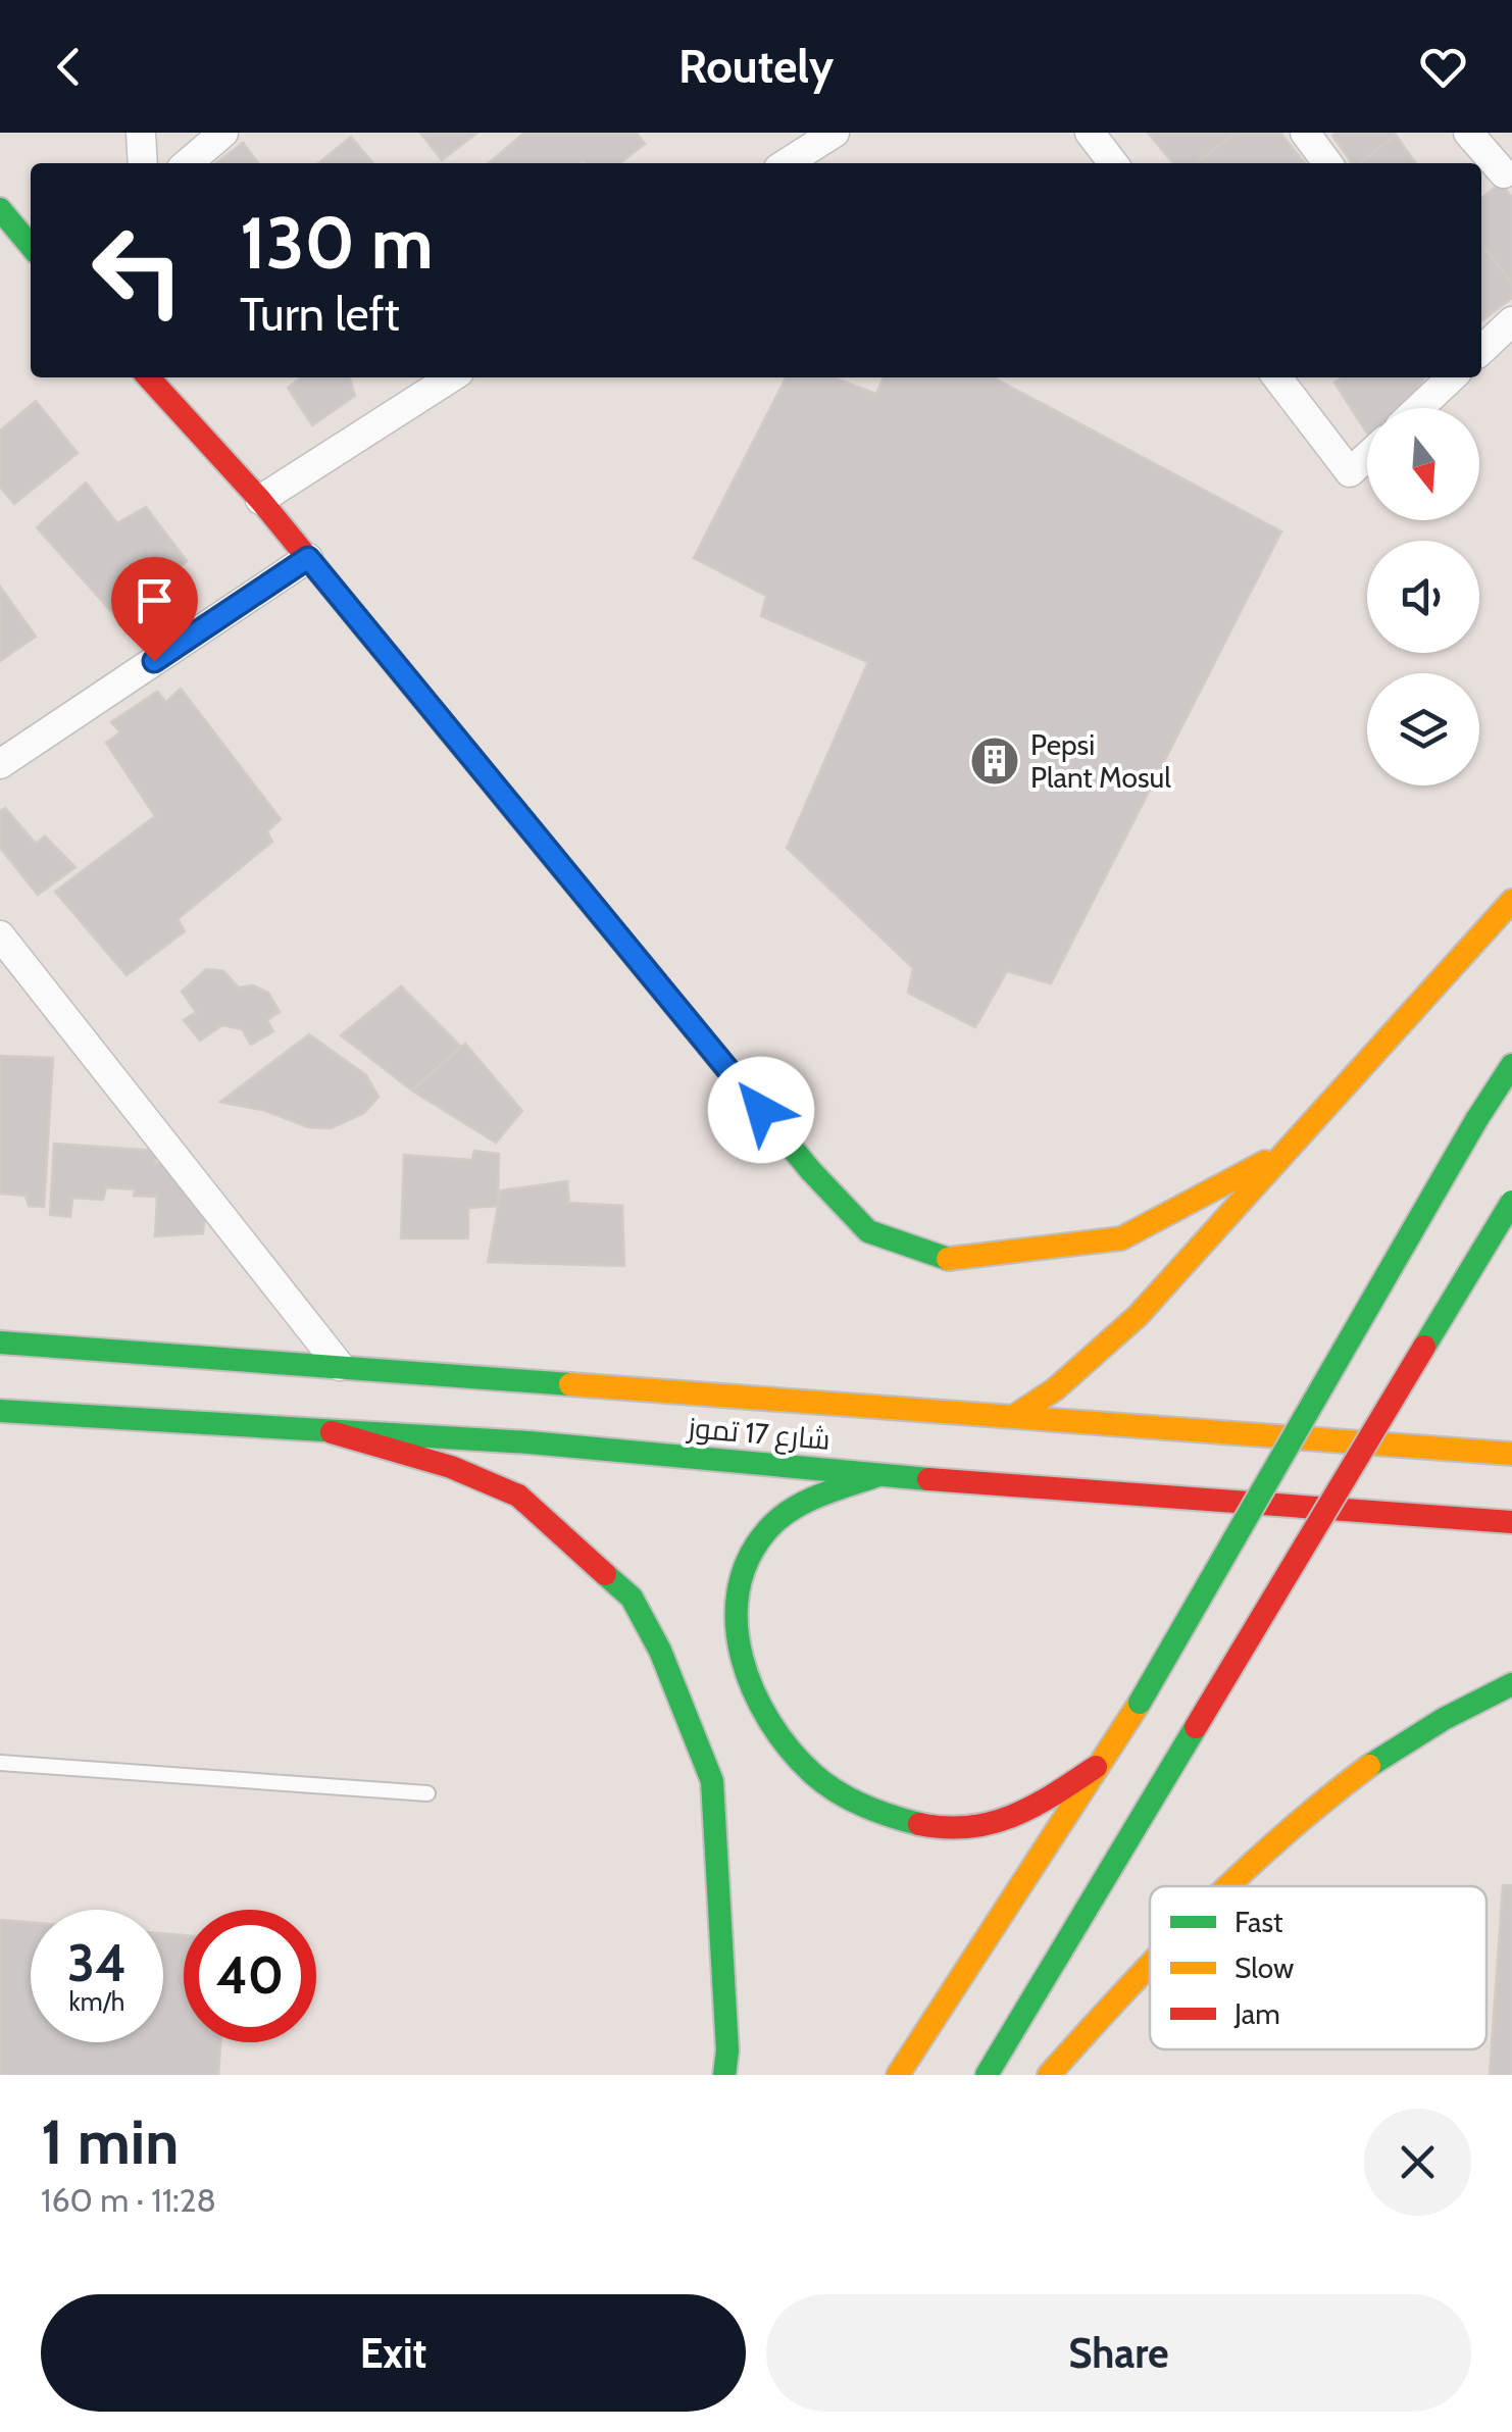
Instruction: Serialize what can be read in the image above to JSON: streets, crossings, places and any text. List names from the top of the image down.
{
  "streets": {
    "main road": ["شارع 17 تموز"]
  },
  "places": {
    "building": ["Pepsi Plant Mosul"]
  },
  "legend": ["Fast", "Slow", "Jam"],
  "north": "bottom",
  "page": {
    "header": "Routely",
    "turn": ["130 m", "Turn left"],
    "speed": "34 km/h",
    "limit": "40",
    "heading": ["1 min", "160 m · 11:28"],
    "buttons": ["Exit", "Share"]
  }
}
